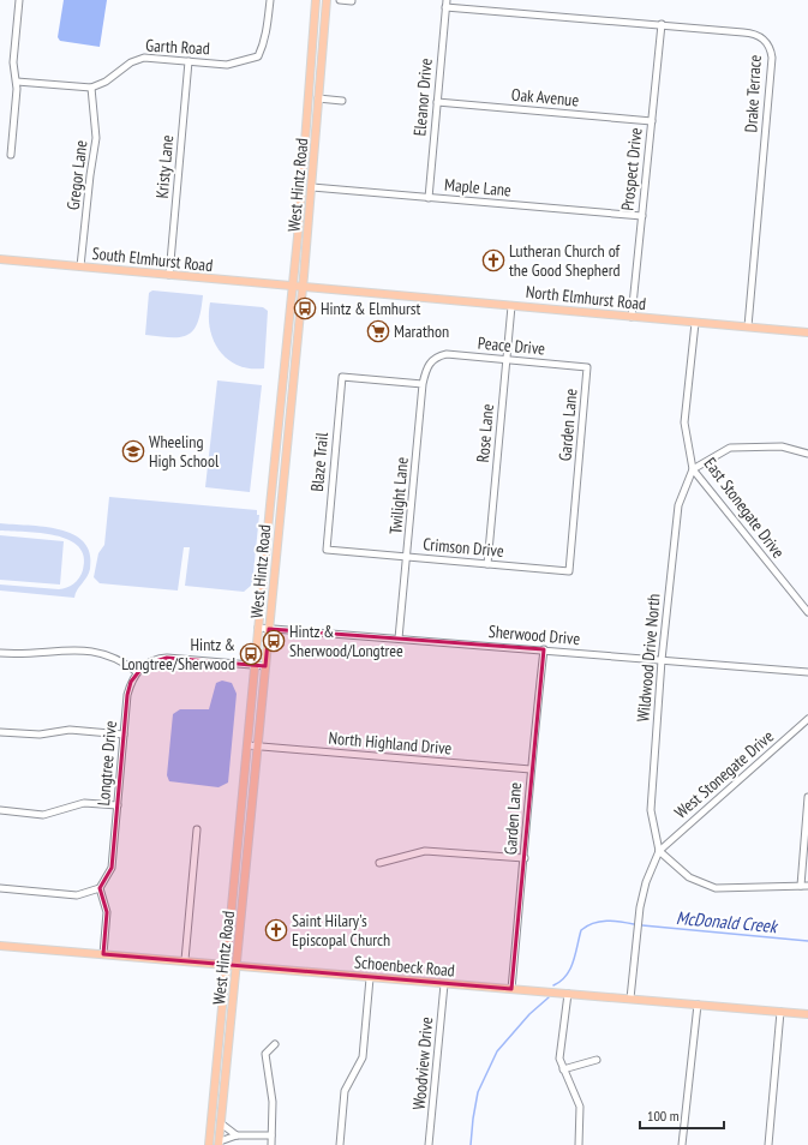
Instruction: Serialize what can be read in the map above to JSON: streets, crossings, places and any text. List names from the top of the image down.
{
  "streets": {
    "main road": [
      "West Hintz Road",
      "South Elmhurst Road",
      "North Elmhurst Road",
      "Schoenbeck Road"
    ],
    "street": [
      "Garth Road",
      "Drake Terrace",
      "Eleanor Drive",
      "Oak Avenue",
      "Kristy Lane",
      "Prospect Drive",
      "Gregor Lane",
      "Maple Lane",
      "Peace Drive",
      "Garden Lane",
      "Rose Lane",
      "Blaze Trail",
      "Twilight Lane",
      "East Stonegate Drive",
      "Crimson Drive",
      "Sherwood Drive",
      "Wildwood Drive North",
      "North Highland Drive",
      "Longtree Drive",
      "West Stonegate Drive",
      "Woodview Drive"
    ]
  },
  "crossings": [
    ["Garth Road", "Kristy Lane"],
    ["Garth Road", "Gregor Lane"],
    ["Drake Terrace", "Eleanor Drive"],
    ["Drake Terrace", "Prospect Drive"],
    ["Drake Terrace", "North Elmhurst Road"],
    ["Eleanor Drive", "Oak Avenue"],
    ["Eleanor Drive", "Maple Lane"],
    ["Oak Avenue", "Prospect Drive"],
    ["Kristy Lane", "South Elmhurst Road"],
    ["Prospect Drive", "Maple Lane"],
    ["Prospect Drive", "North Elmhurst Road"],
    ["Gregor Lane", "South Elmhurst Road"],
    ["West Hintz Road", "Maple Lane"],
    ["West Hintz Road", "South Elmhurst Road"],
    ["West Hintz Road", "North Elmhurst Road"],
    ["West Hintz Road", "Sherwood Drive"],
    ["West Hintz Road", "North Highland Drive"],
    ["West Hintz Road", "Schoenbeck Road"],
    ["South Elmhurst Road", "North Elmhurst Road"],
    ["North Elmhurst Road", "Rose Lane"],
    ["North Elmhurst Road", "East Stonegate Drive"],
    ["Peace Drive", "Garden Lane"],
    ["Peace Drive", "Rose Lane"],
    ["Peace Drive", "Twilight Lane"],
    ["Garden Lane", "Crimson Drive"],
    ["Garden Lane", "Sherwood Drive"],
    ["Garden Lane", "North Highland Drive"],
    ["Garden Lane", "Schoenbeck Road"],
    ["Rose Lane", "Crimson Drive"],
    ["Blaze Trail", "Twilight Lane"],
    ["Blaze Trail", "Crimson Drive"],
    ["Twilight Lane", "Crimson Drive"],
    ["Twilight Lane", "Sherwood Drive"],
    ["East Stonegate Drive", "Wildwood Drive North"],
    ["Sherwood Drive", "Wildwood Drive North"],
    ["Wildwood Drive North", "West Stonegate Drive"],
    ["Schoenbeck Road", "Woodview Drive"]
  ],
  "water": ["McDonald Creek"],
  "places": {
    "church": ["Lutheran Church of the Good Shepherd", "Saint Hilary's Episcopal Church"],
    "bus stop": ["Hintz & Elmhurst", "Hintz & Sherwood/Longtree", "Hintz & Longtree/Sherwood"],
    "supermarket": ["Marathon"],
    "school or university": ["Wheeling High School"]
  },
  "scale_bar": "100 m"
}
